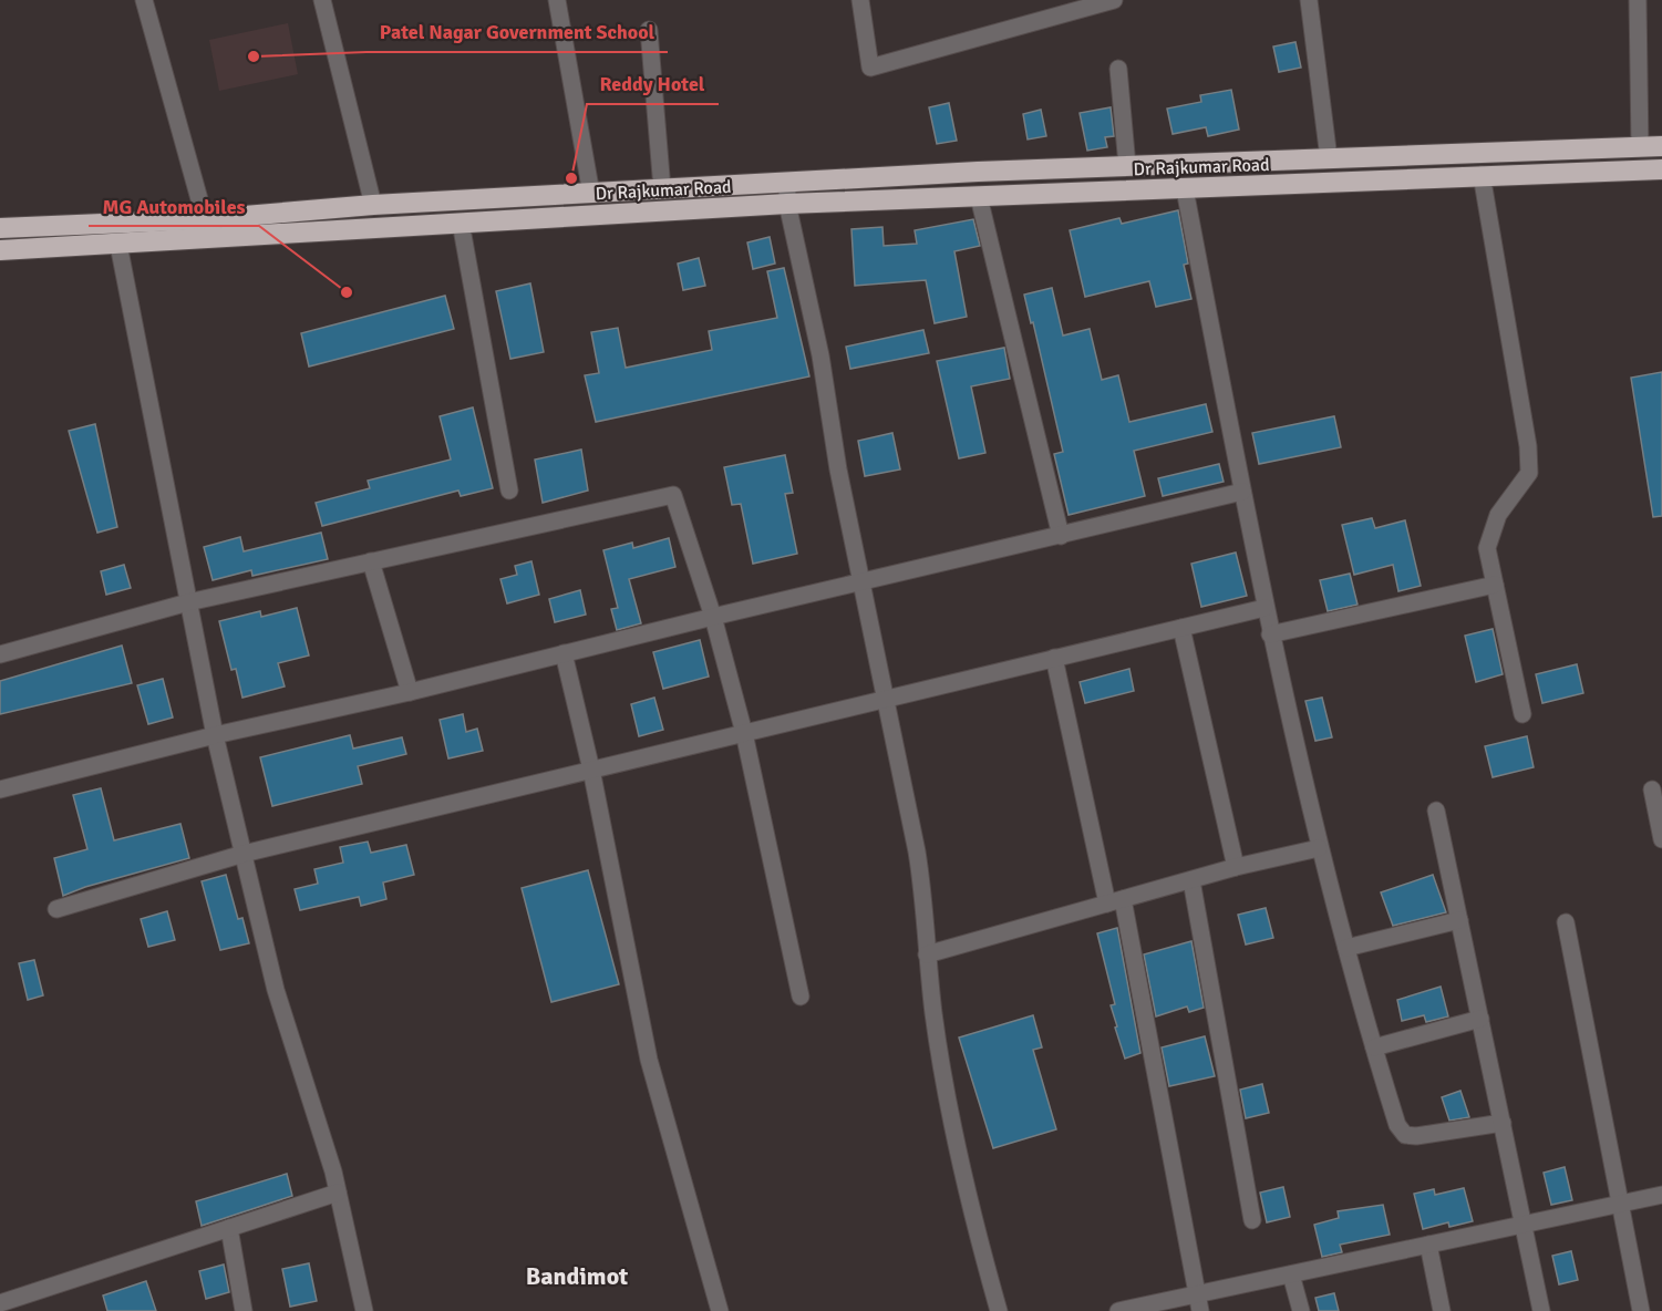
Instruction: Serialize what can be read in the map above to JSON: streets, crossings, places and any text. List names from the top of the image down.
{
  "streets": {
    "highway": ["Dr Rajkumar Road"]
  },
  "districts": ["Bandimot"],
  "places": ["Patel Nagar Government School", "Reddy Hotel", "MG Automobiles"]
}
